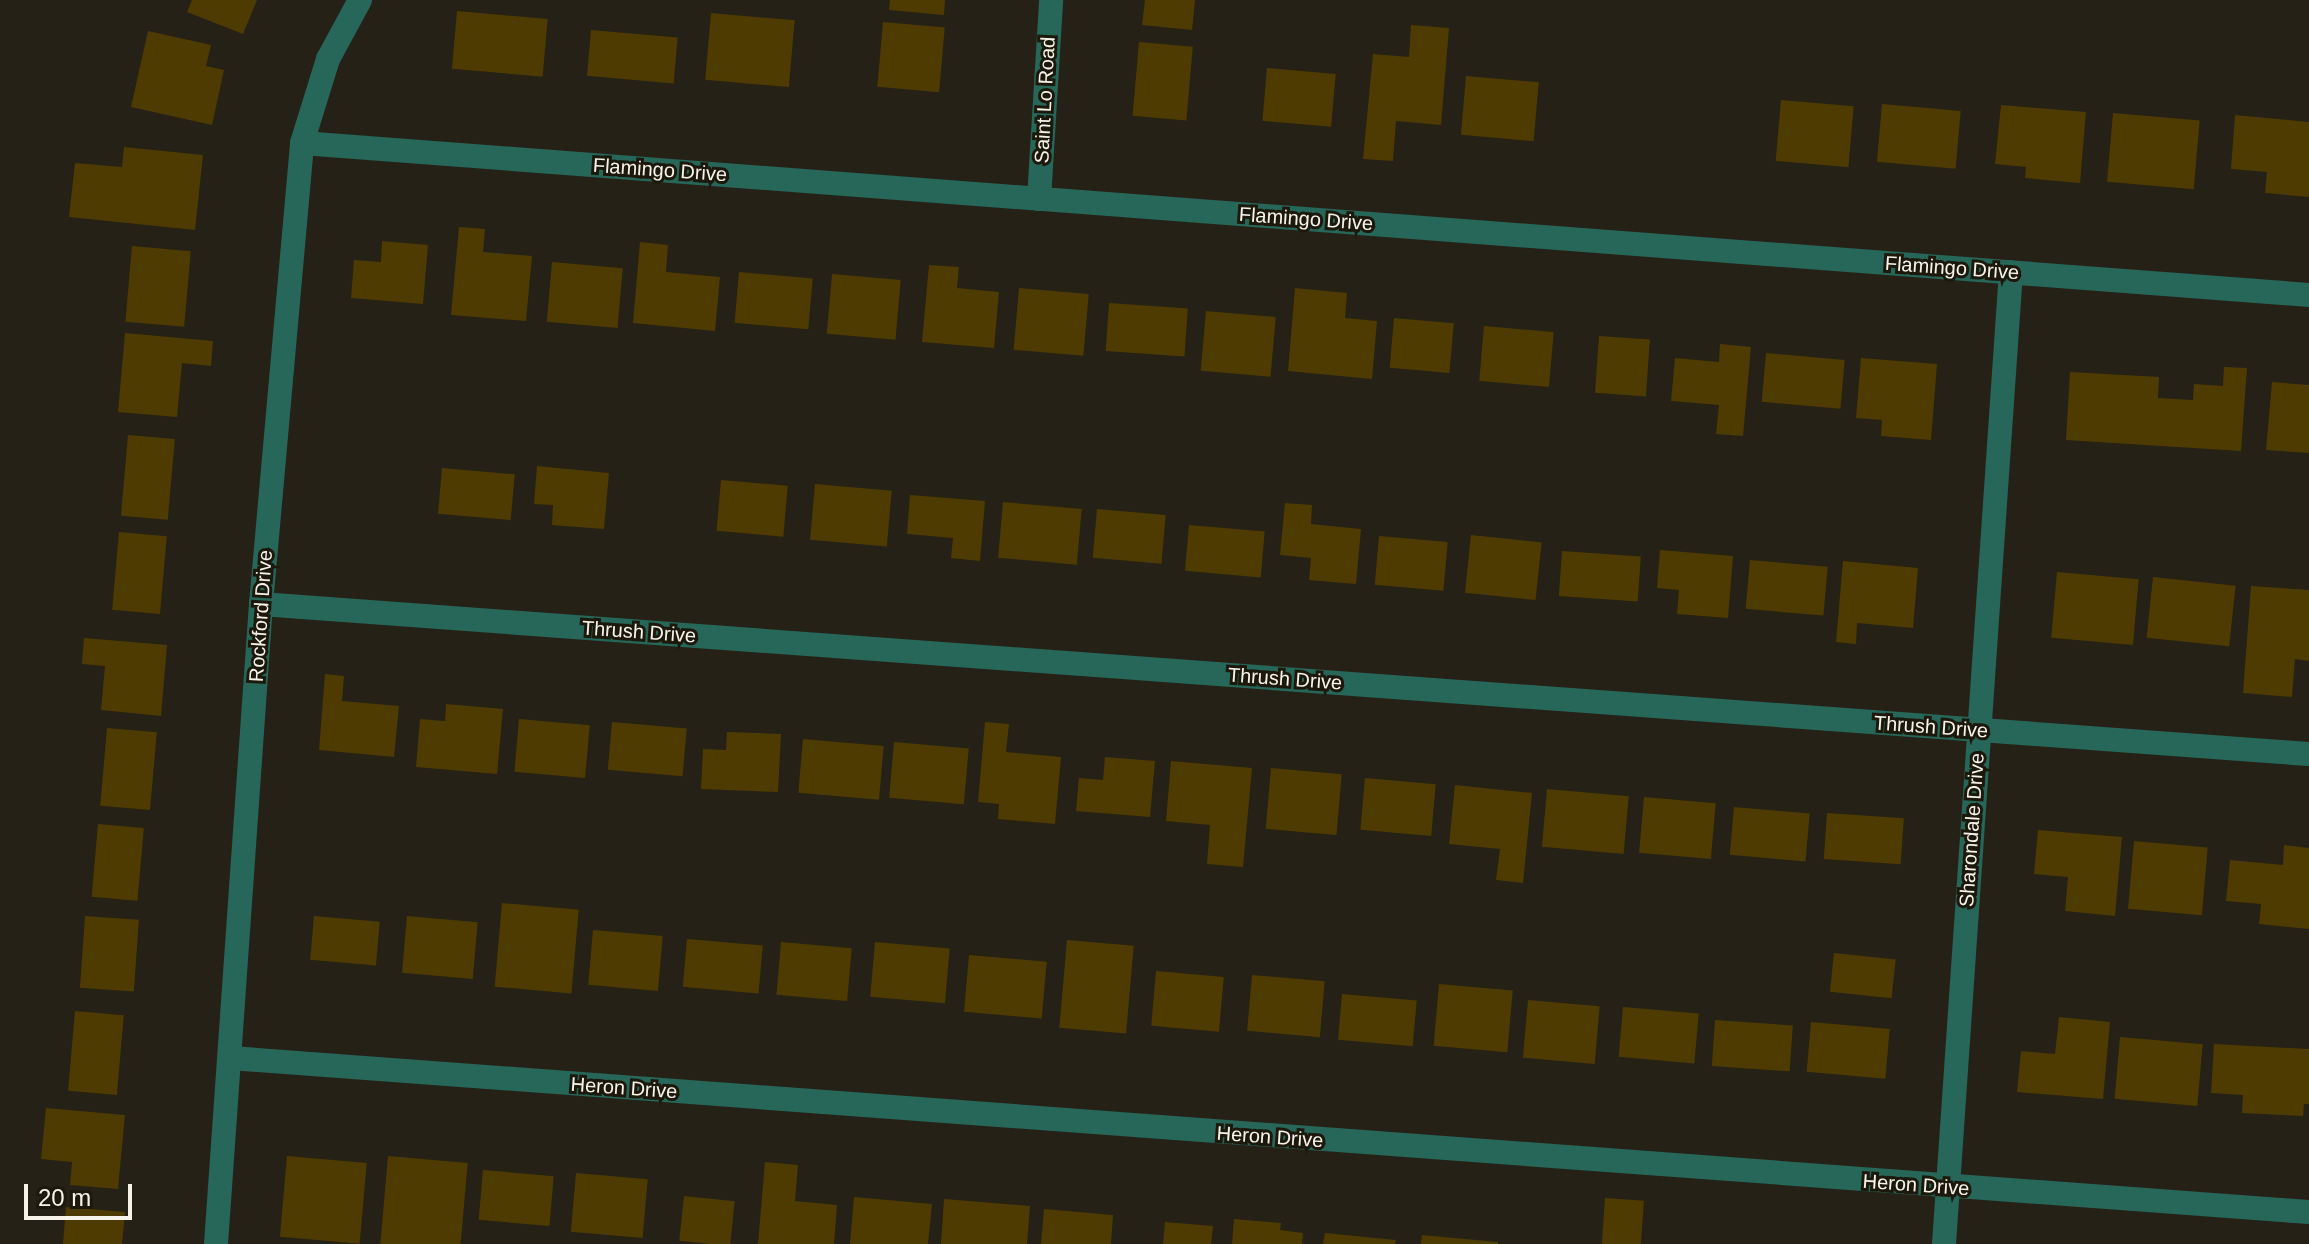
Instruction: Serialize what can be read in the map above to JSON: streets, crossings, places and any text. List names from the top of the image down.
{
  "streets": {
    "street": [
      "Saint Lo Road",
      "Flamingo Drive",
      "Rockford Drive",
      "Thrush Drive",
      "Sharondale Drive",
      "Heron Drive"
    ]
  },
  "crossings": [
    ["Saint Lo Road", "Flamingo Drive"],
    ["Flamingo Drive", "Rockford Drive"],
    ["Flamingo Drive", "Sharondale Drive"],
    ["Rockford Drive", "Thrush Drive"],
    ["Rockford Drive", "Heron Drive"],
    ["Thrush Drive", "Sharondale Drive"],
    ["Sharondale Drive", "Heron Drive"]
  ],
  "scale_bar": "20 m"
}
